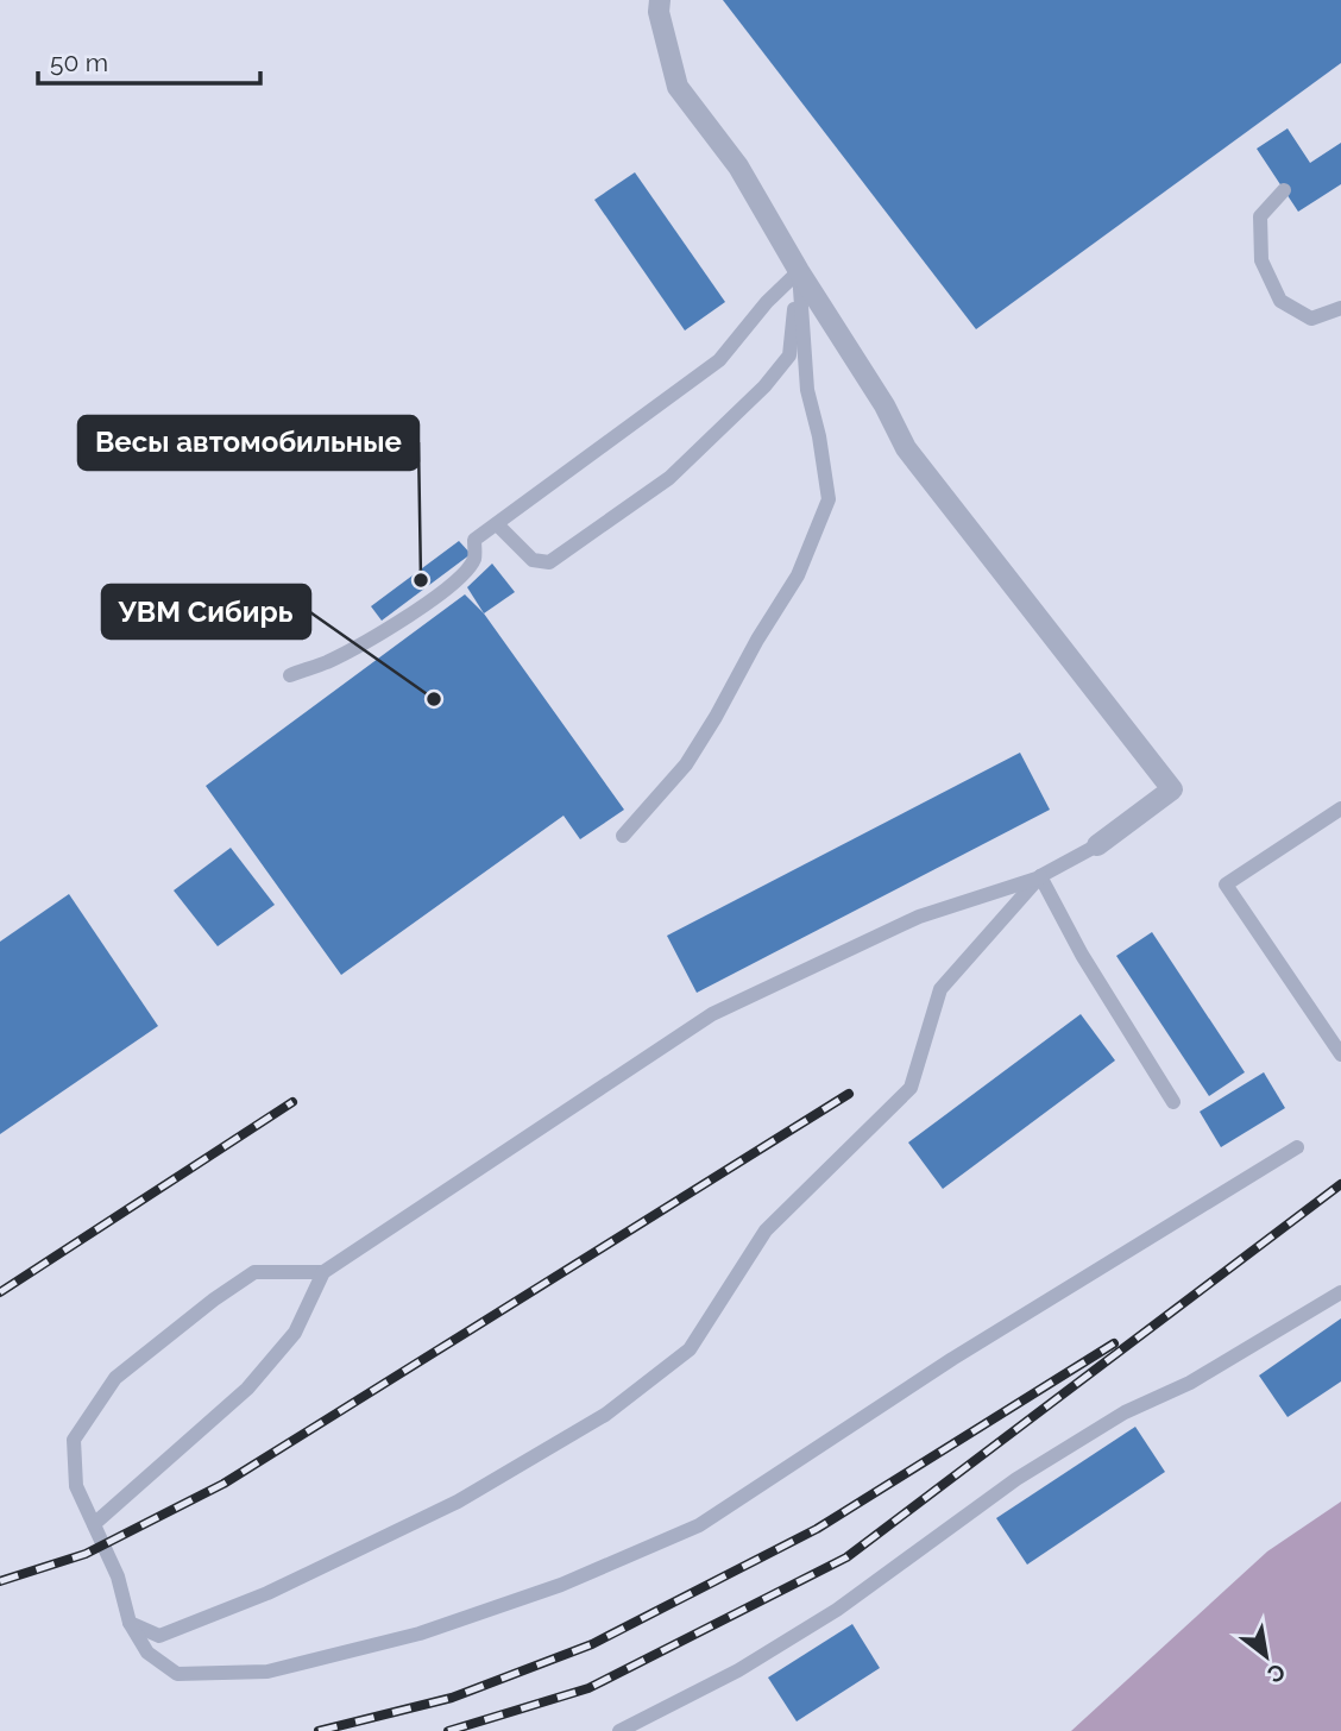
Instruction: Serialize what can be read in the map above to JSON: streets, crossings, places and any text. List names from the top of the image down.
{
  "places": ["Весы автомобильные", "УВМ Сибирь"],
  "scale_bar": "50 m",
  "north": "bottom right"
}
